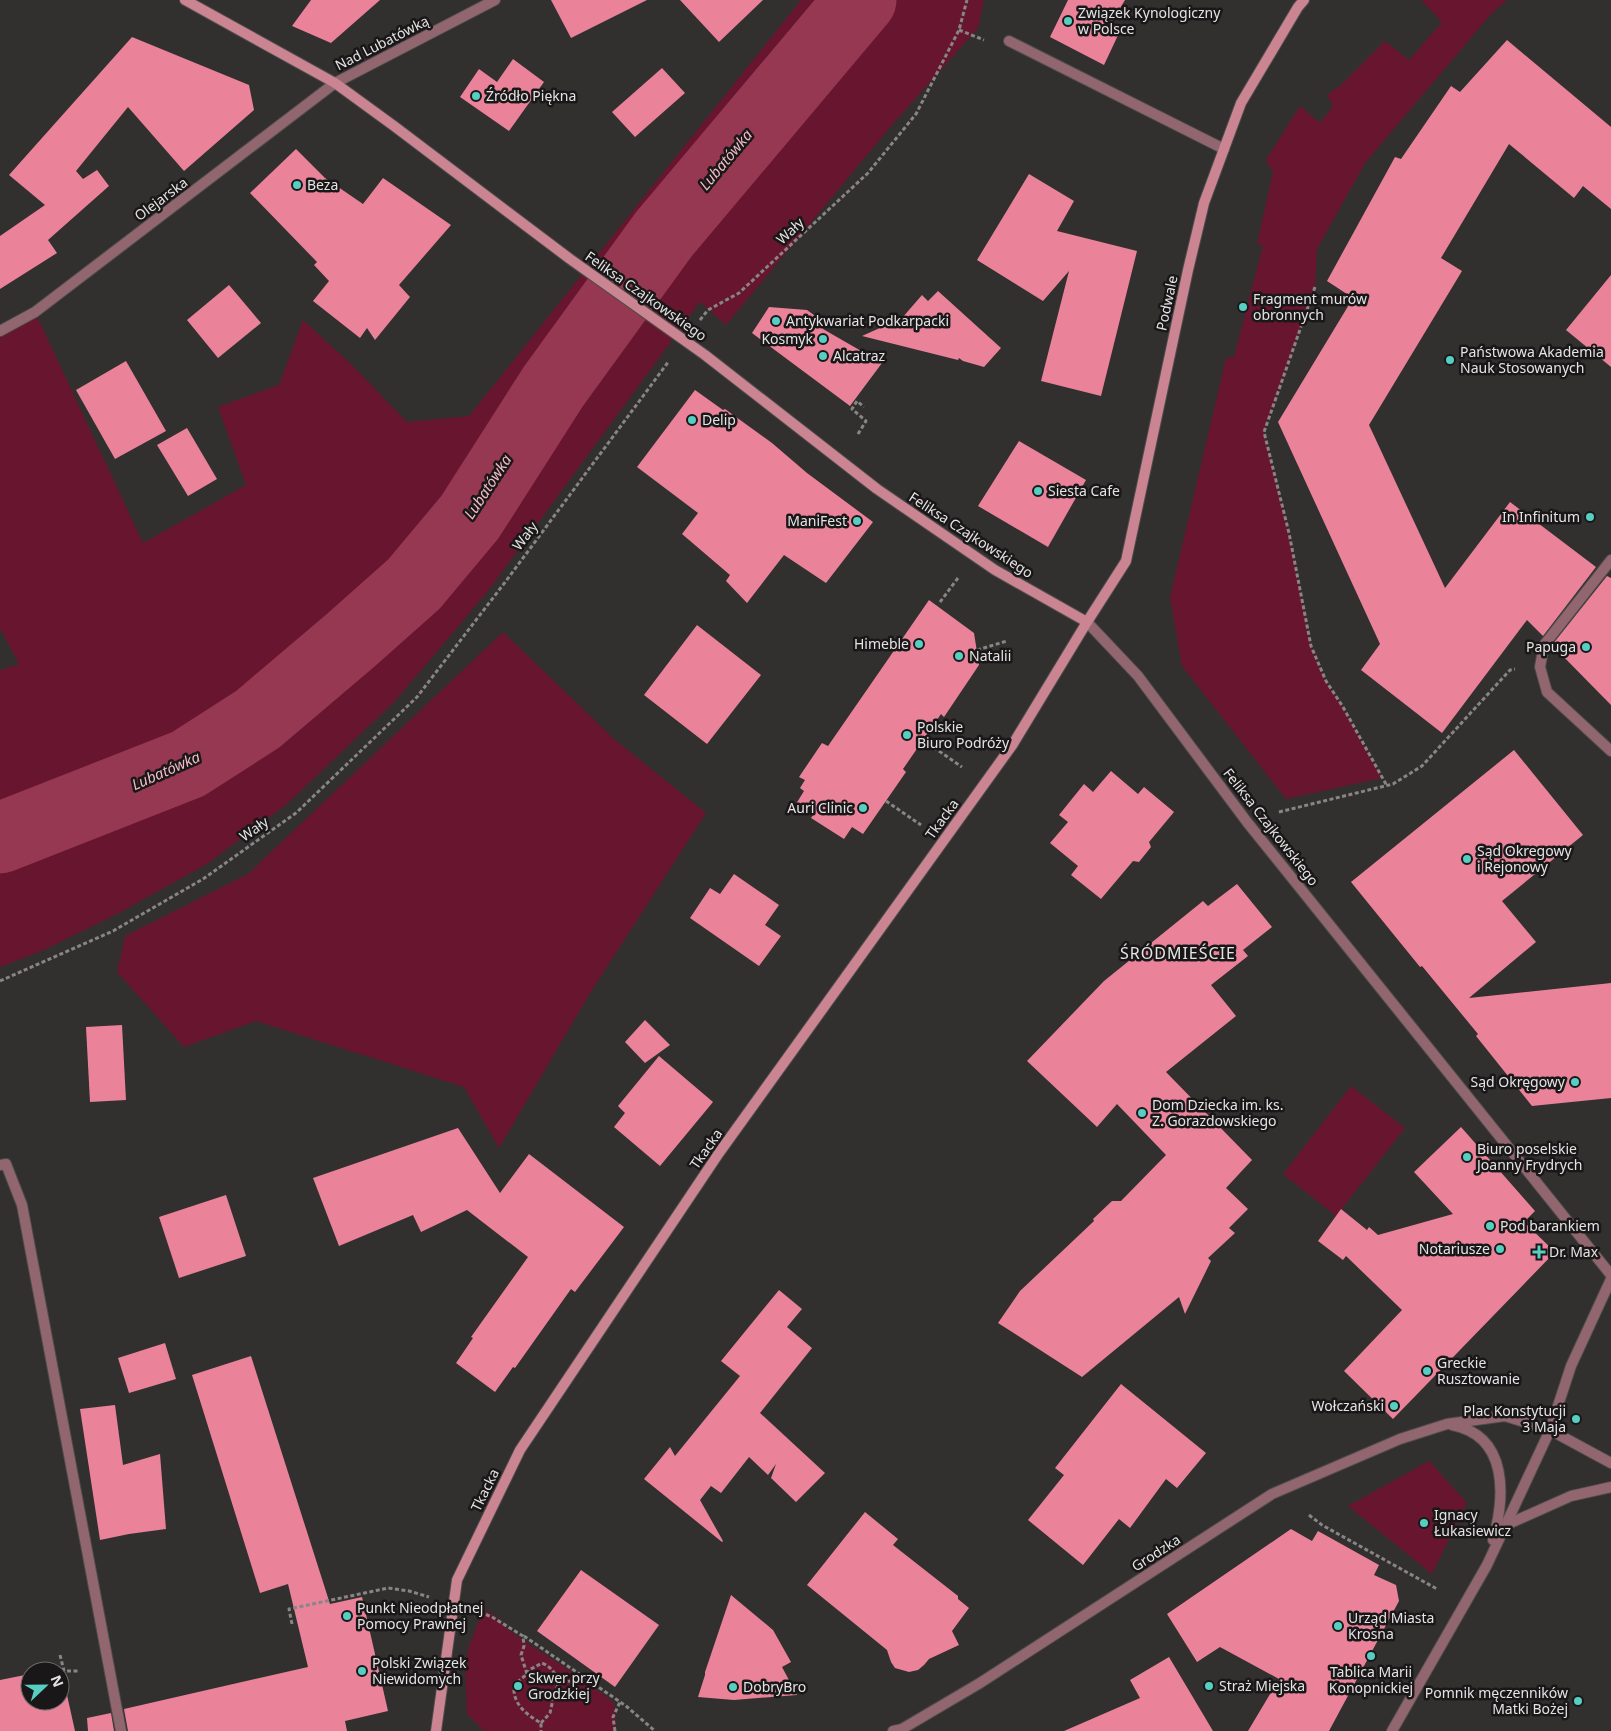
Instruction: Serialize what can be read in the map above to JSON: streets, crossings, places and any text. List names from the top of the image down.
{
  "streets": {
    "main road": ["Feliksa Czajkowskiego", "Podwale", "Tkacka"],
    "street": ["Nad Lubatówką", "Olejarska", "Grodzka"],
    "path": ["Wały"]
  },
  "crossings": [
    ["Nad Lubatówką", "Olejarska"],
    ["Nad Lubatówką", "Feliksa Czajkowskiego"],
    ["Olejarska", "Feliksa Czajkowskiego"],
    ["Wały", "Feliksa Czajkowskiego"],
    ["Feliksa Czajkowskiego", "Podwale"],
    ["Feliksa Czajkowskiego", "Tkacka"],
    ["Podwale", "Tkacka"]
  ],
  "districts": ["ŚRÓDMIEŚCIE"],
  "water": ["Lubatówka"],
  "places": {
    "other": [
      "Związek Kynologiczny w Polsce",
      "Źródło Piękna",
      "Beza",
      "Fragment murów obronnych",
      "Antykwariat Podkarpacki",
      "Kosmyk",
      "Alcatraz",
      "Państwowa Akademia Nauk Stosowanych",
      "Delip",
      "Siesta Cafe",
      "In Infinitum",
      "ManiFest",
      "Himeble",
      "Papuga",
      "Natalii",
      "Polskie Biuro Podróży",
      "Auri Clinic",
      "Sąd Okregowy i Rejonowy",
      "Sąd Okręgowy",
      "Dom Dziecka im. ks. Z. Gorazdowskiego",
      "Biuro poselskie Joanny Frydrych",
      "Pod barankiem",
      "Notariusze",
      "Greckie Rusztowanie",
      "Wołczański",
      "Plac Konstytucji 3 Maja",
      "Ignacy Łukasiewicz",
      "Punkt Nieodpłatnej Pomocy Prawnej",
      "Urząd Miasta Krosna",
      "Tablica Marii Konopnickiej",
      "Polski Związek Niewidomych",
      "Skwer przy Grodzkiej",
      "Straż Miejska",
      "DobryBro",
      "Pomnik męczenników Matki Bożej"
    ],
    "health": ["Dr. Max"]
  },
  "north": "right"
}
